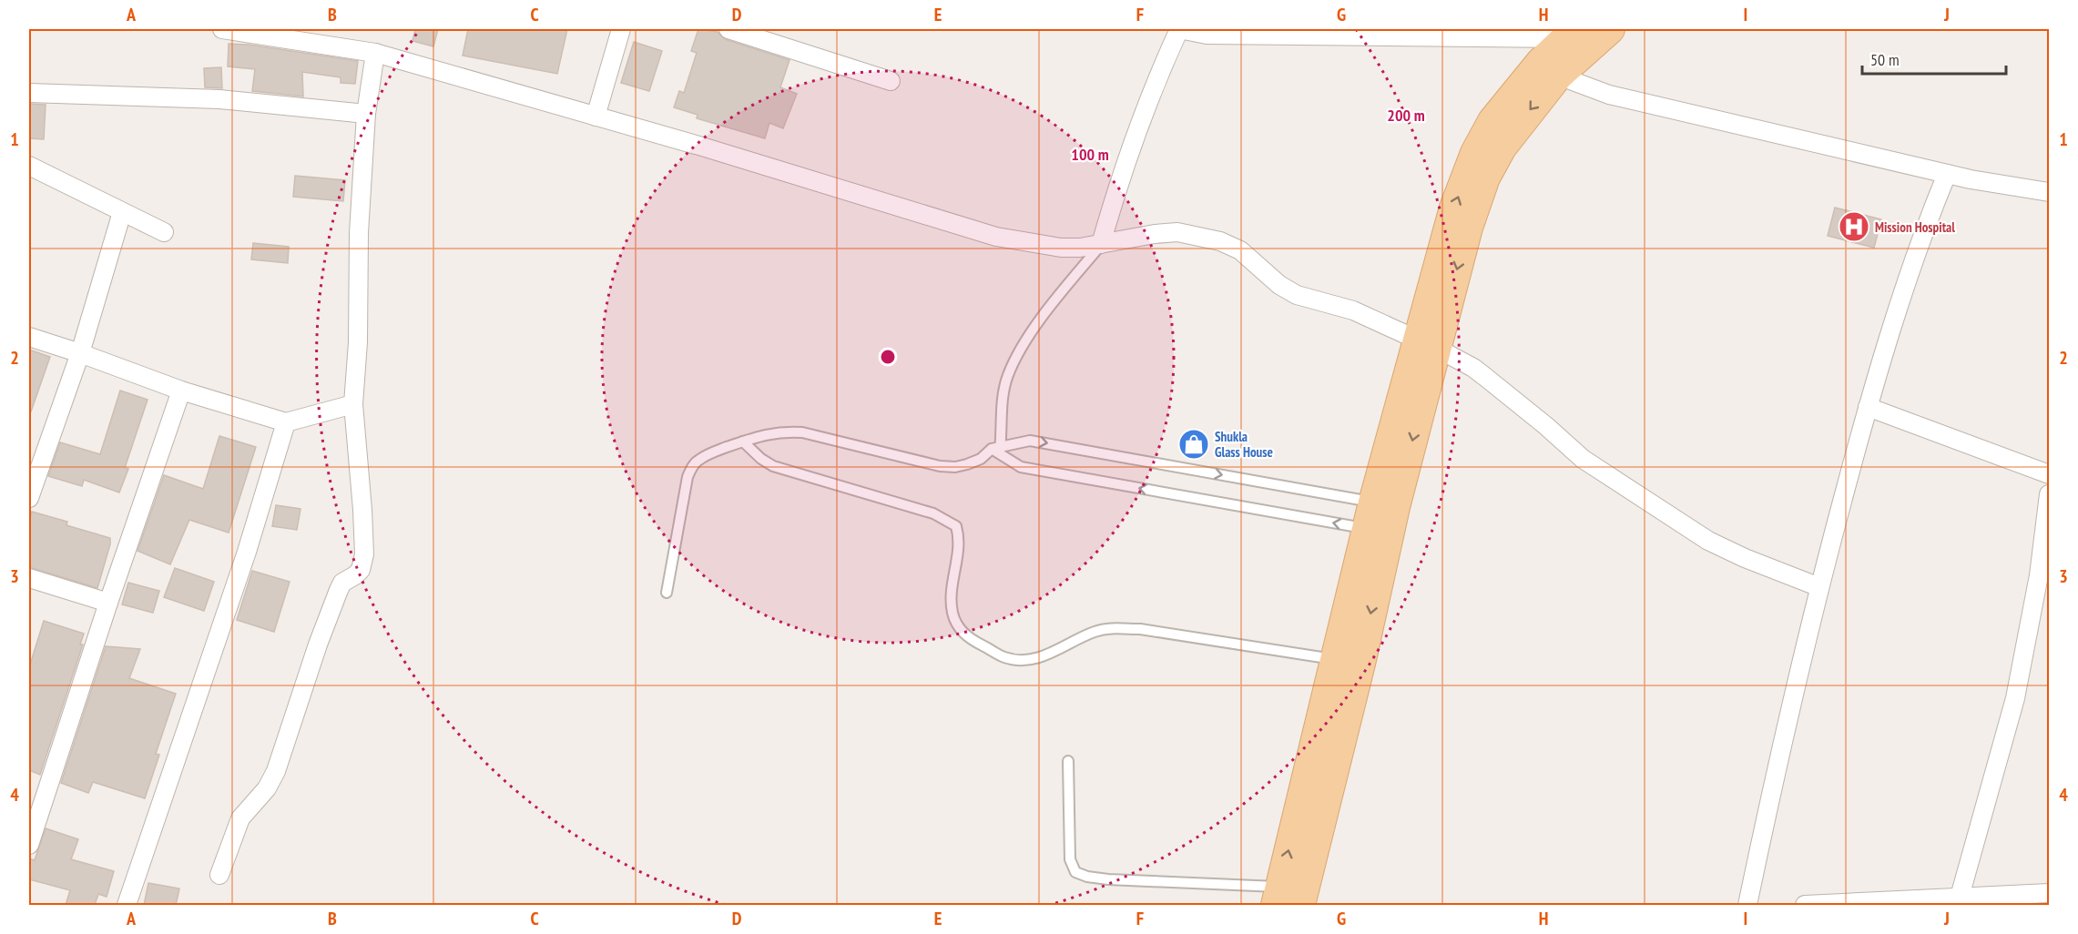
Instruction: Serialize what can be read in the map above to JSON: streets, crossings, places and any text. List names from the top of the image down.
{
  "places": {
    "hospital": ["Mission Hospital"],
    "shop": ["Shukla Glass House"]
  },
  "scale_bar": "50 m",
  "grid": {
    "columns": [
      "A",
      "B",
      "C",
      "D",
      "E",
      "F",
      "G",
      "H",
      "I",
      "J"
    ],
    "rows": [
      "1",
      "2",
      "3",
      "4"
    ]
  },
  "rings": ["200 m", "100 m"]
}
